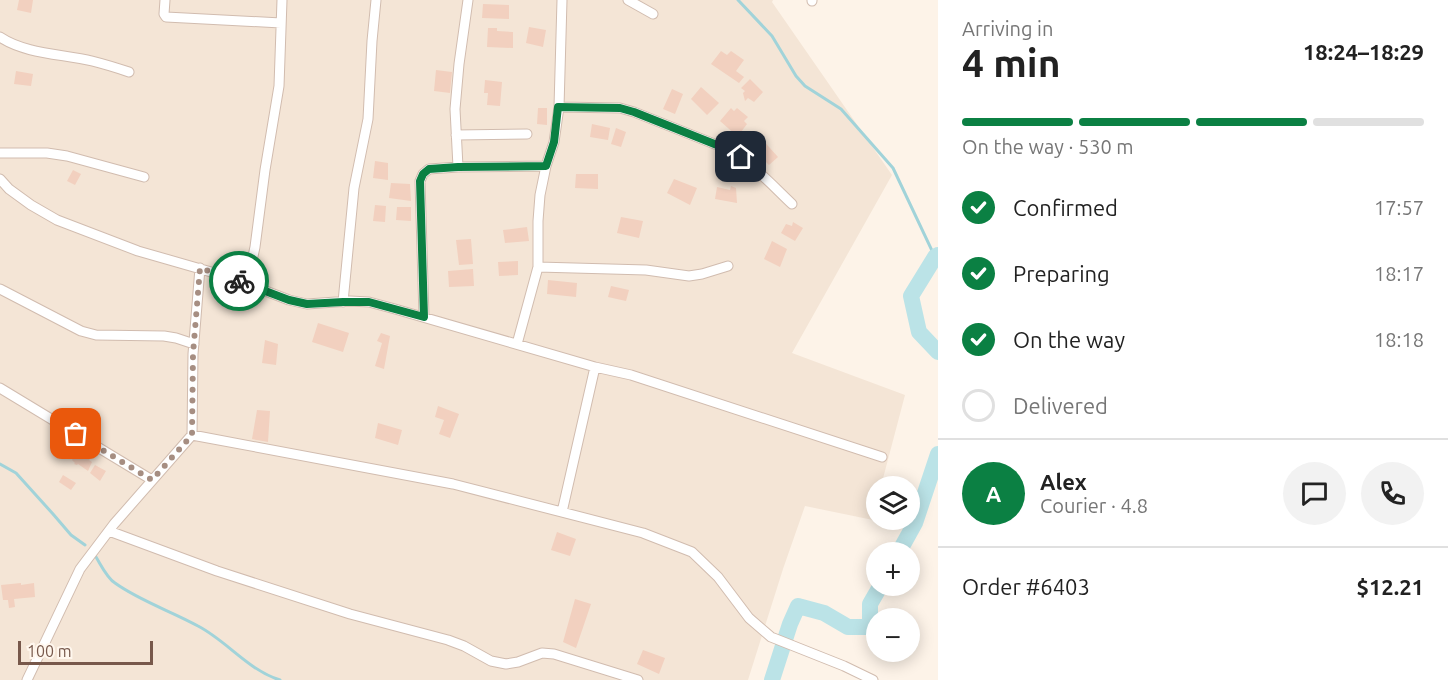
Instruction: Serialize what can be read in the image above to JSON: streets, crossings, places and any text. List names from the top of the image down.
{
  "scale_bar": "100 m",
  "page": {
    "heading": ["4 min", "Arriving in", "18:24–18:29"],
    "panel": [
      "Alex",
      "Courier · 4.8",
      "Order #6403",
      "$12.21"
    ],
    "bar": "On the way · 530 m",
    "list": [
      ["Confirmed", "17:57"],
      ["Preparing", "18:17"],
      ["On the way", "18:18"],
      "Delivered"
    ],
    "round": "A",
    "map_buttons": ["+", "−"],
    "scale": "100 m"
  }
}
